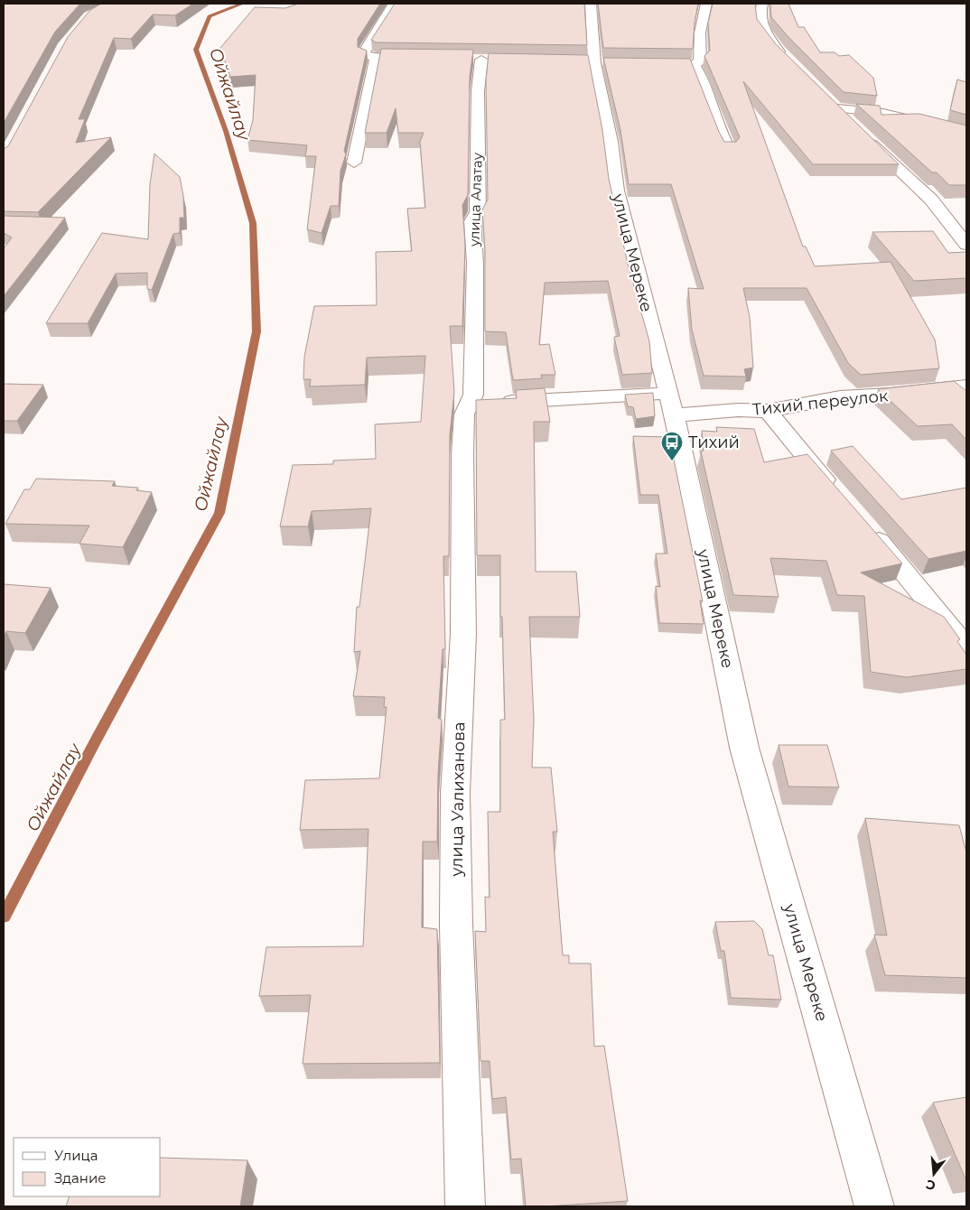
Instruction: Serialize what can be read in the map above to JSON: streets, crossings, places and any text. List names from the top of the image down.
{
  "streets": {
    "street": [
      "улица Алатау",
      "улица Мереке",
      "Тихий переулок",
      "улица Уалиханова"
    ]
  },
  "crossings": [
    ["улица Алатау", "Тихий переулок"],
    ["улица Алатау", "улица Уалиханова"],
    ["улица Мереке", "Тихий переулок"],
    ["Тихий переулок", "улица Уалиханова"]
  ],
  "water": ["Ойжайлау"],
  "places": {
    "bus stop": ["Тихий"]
  },
  "legend": ["Улица", "Здание"],
  "north": "bottom"
}
